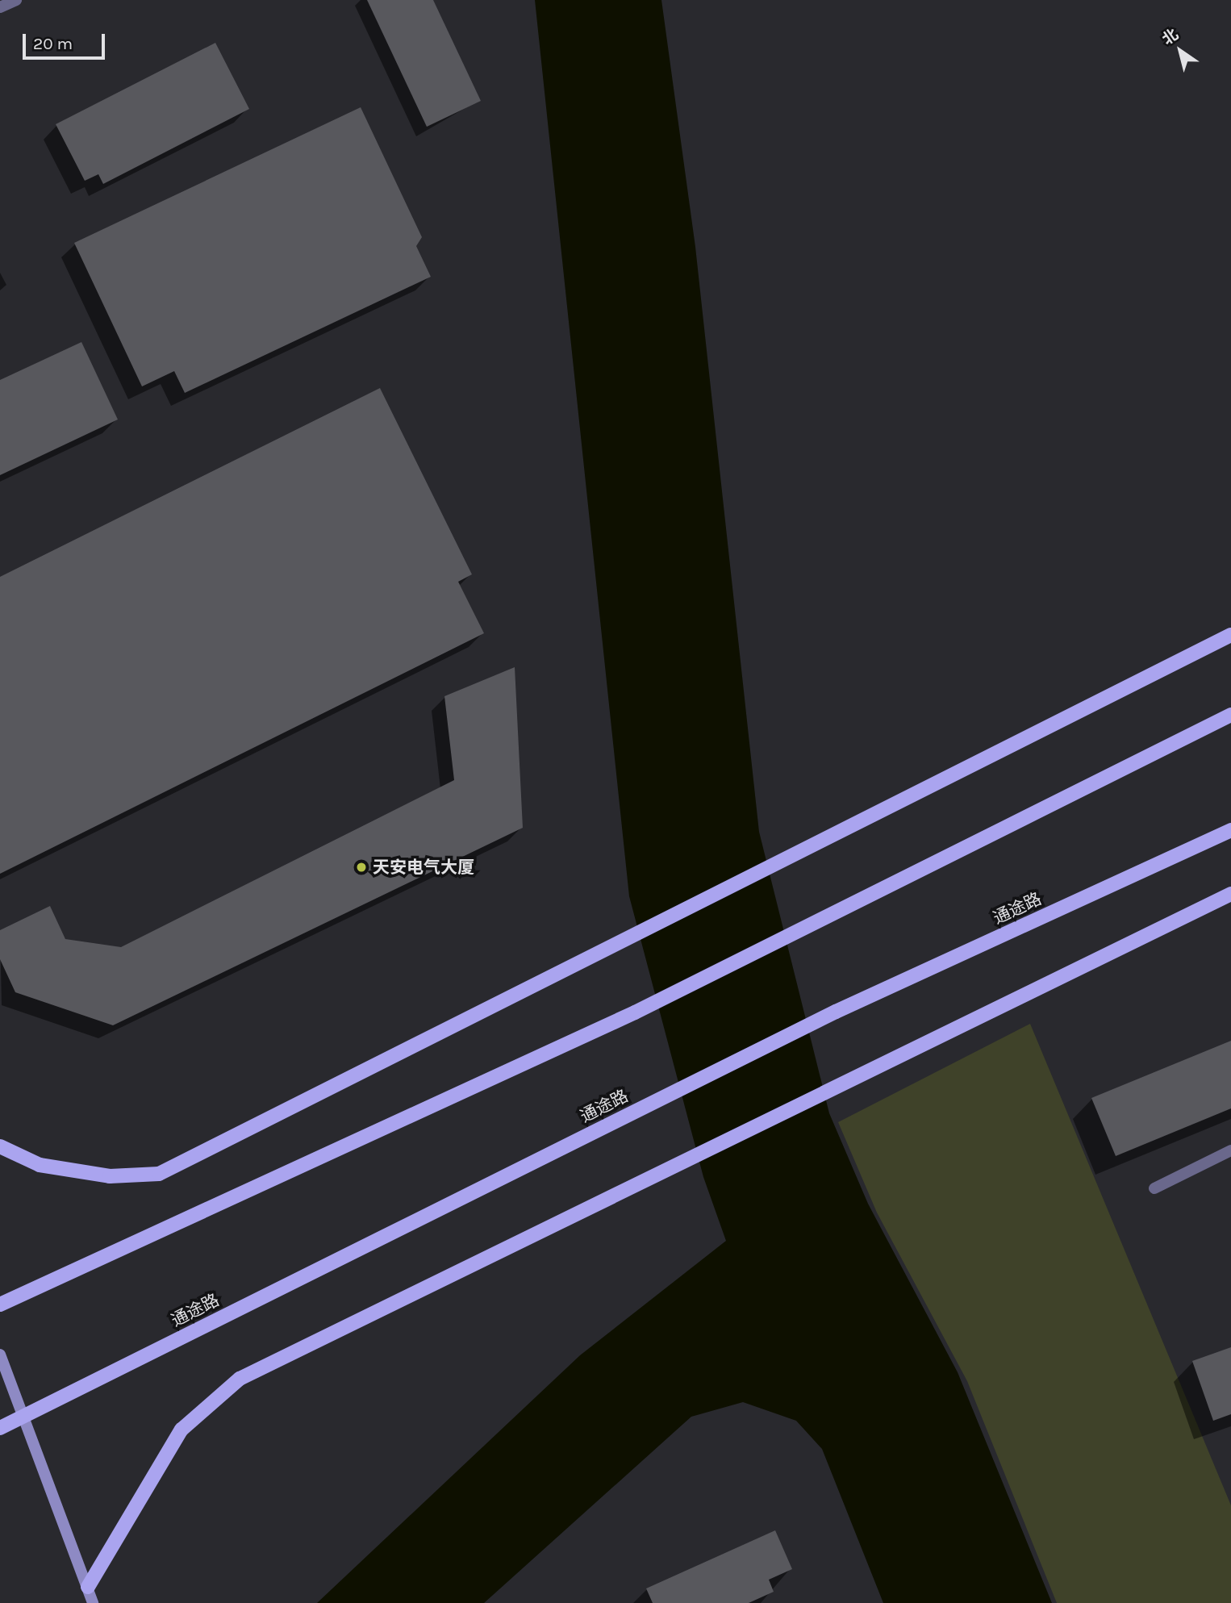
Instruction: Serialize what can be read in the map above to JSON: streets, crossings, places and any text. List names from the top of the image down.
{
  "streets": {
    "main road": ["通途路"]
  },
  "places": ["天安电气大厦"],
  "scale_bar": "20 m",
  "north": "top left"
}
